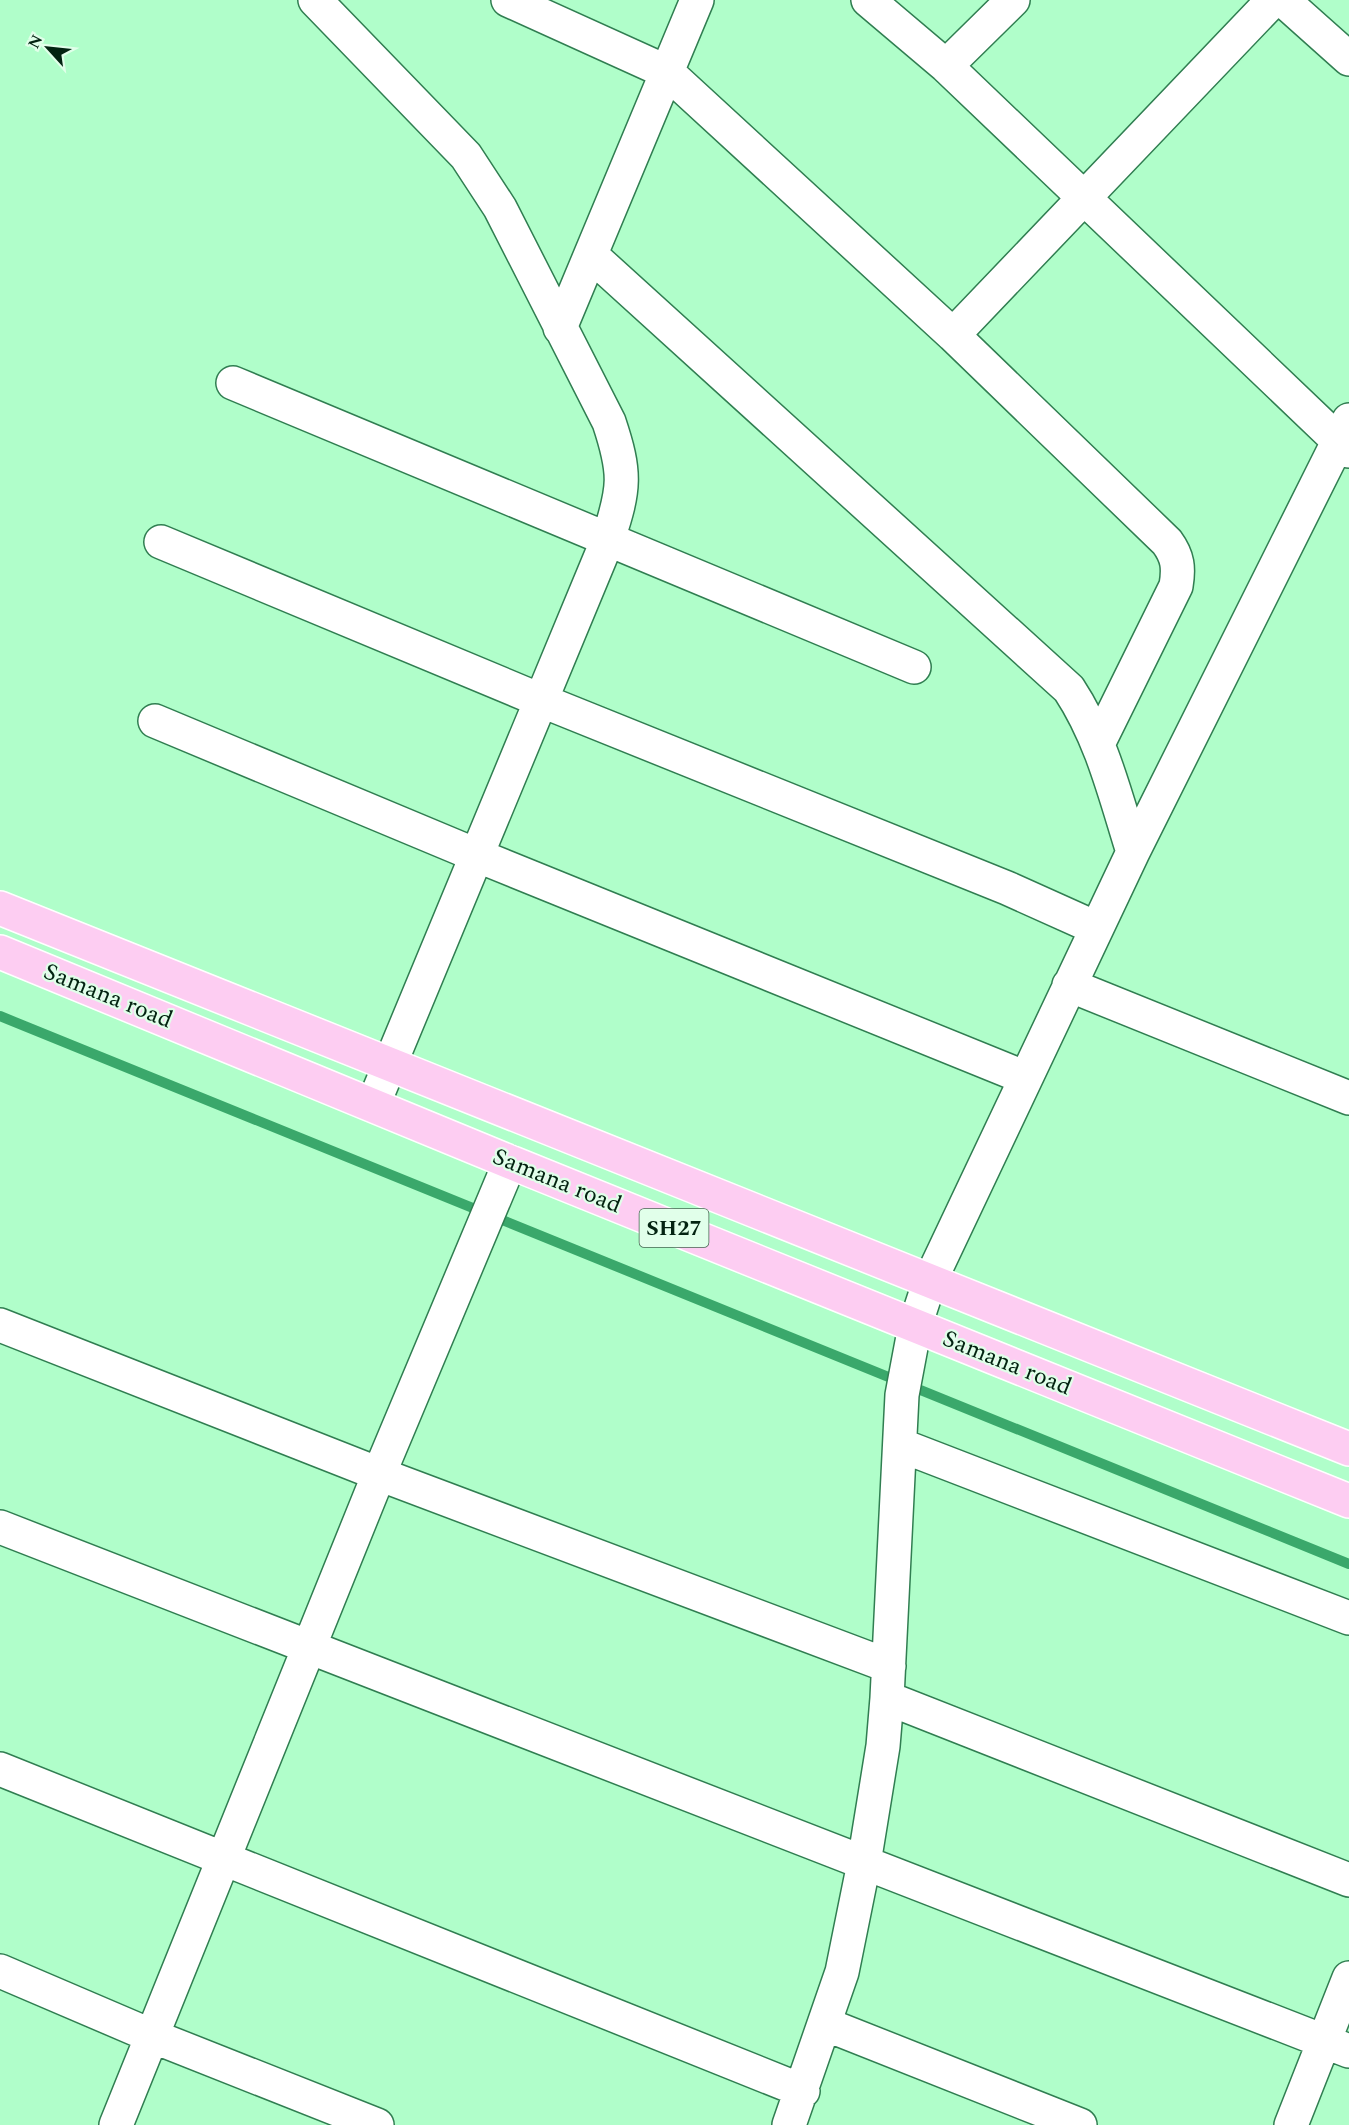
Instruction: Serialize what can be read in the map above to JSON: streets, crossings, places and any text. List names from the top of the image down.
{
  "streets": {
    "main road": ["Samana road", "SH27"]
  },
  "north": "top left"
}
